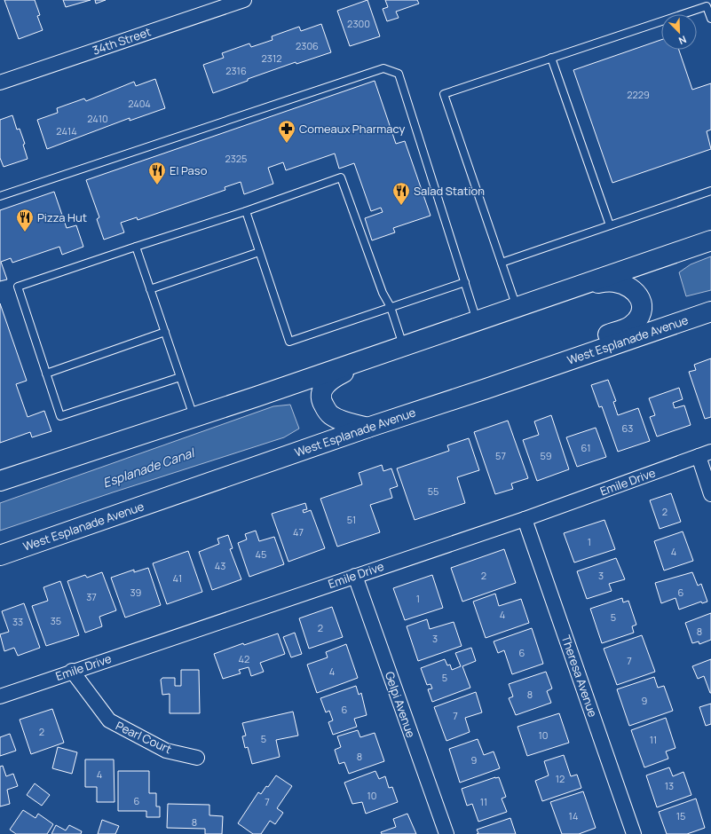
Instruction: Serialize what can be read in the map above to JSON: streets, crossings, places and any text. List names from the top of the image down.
{
  "streets": {
    "main road": ["West Esplanade Avenue"],
    "street": [
      "34th Street",
      "Emile Drive",
      "Theresa Avenue",
      "Gelpi Avenue",
      "Pearl Court"
    ]
  },
  "crossings": [
    ["Emile Drive", "Theresa Avenue"],
    ["Emile Drive", "Gelpi Avenue"],
    ["Emile Drive", "Pearl Court"]
  ],
  "water": ["Esplanade Canal"],
  "places": {
    "pharmacy": ["Comeaux Pharmacy"],
    "restaurant": ["El Paso", "Salad Station", "Pizza Hut"]
  },
  "house_numbers": [
    "2300",
    "2306",
    "2312",
    "2316",
    "2229",
    "2404",
    "2410",
    "2414",
    "2325",
    "63",
    "61",
    "57",
    "59",
    "55",
    "2",
    "51",
    "47",
    "1",
    "4",
    "45",
    "43",
    "2",
    "3",
    "41",
    "39",
    "6",
    "37",
    "1",
    "4",
    "5",
    "35",
    "33",
    "2",
    "8",
    "3",
    "6",
    "42",
    "7",
    "4",
    "5",
    "8",
    "9",
    "6",
    "7",
    "2",
    "10",
    "5",
    "11",
    "8",
    "9",
    "4",
    "12",
    "13",
    "10",
    "6",
    "7",
    "11",
    "14",
    "15",
    "8"
  ],
  "north": "bottom right"
}
